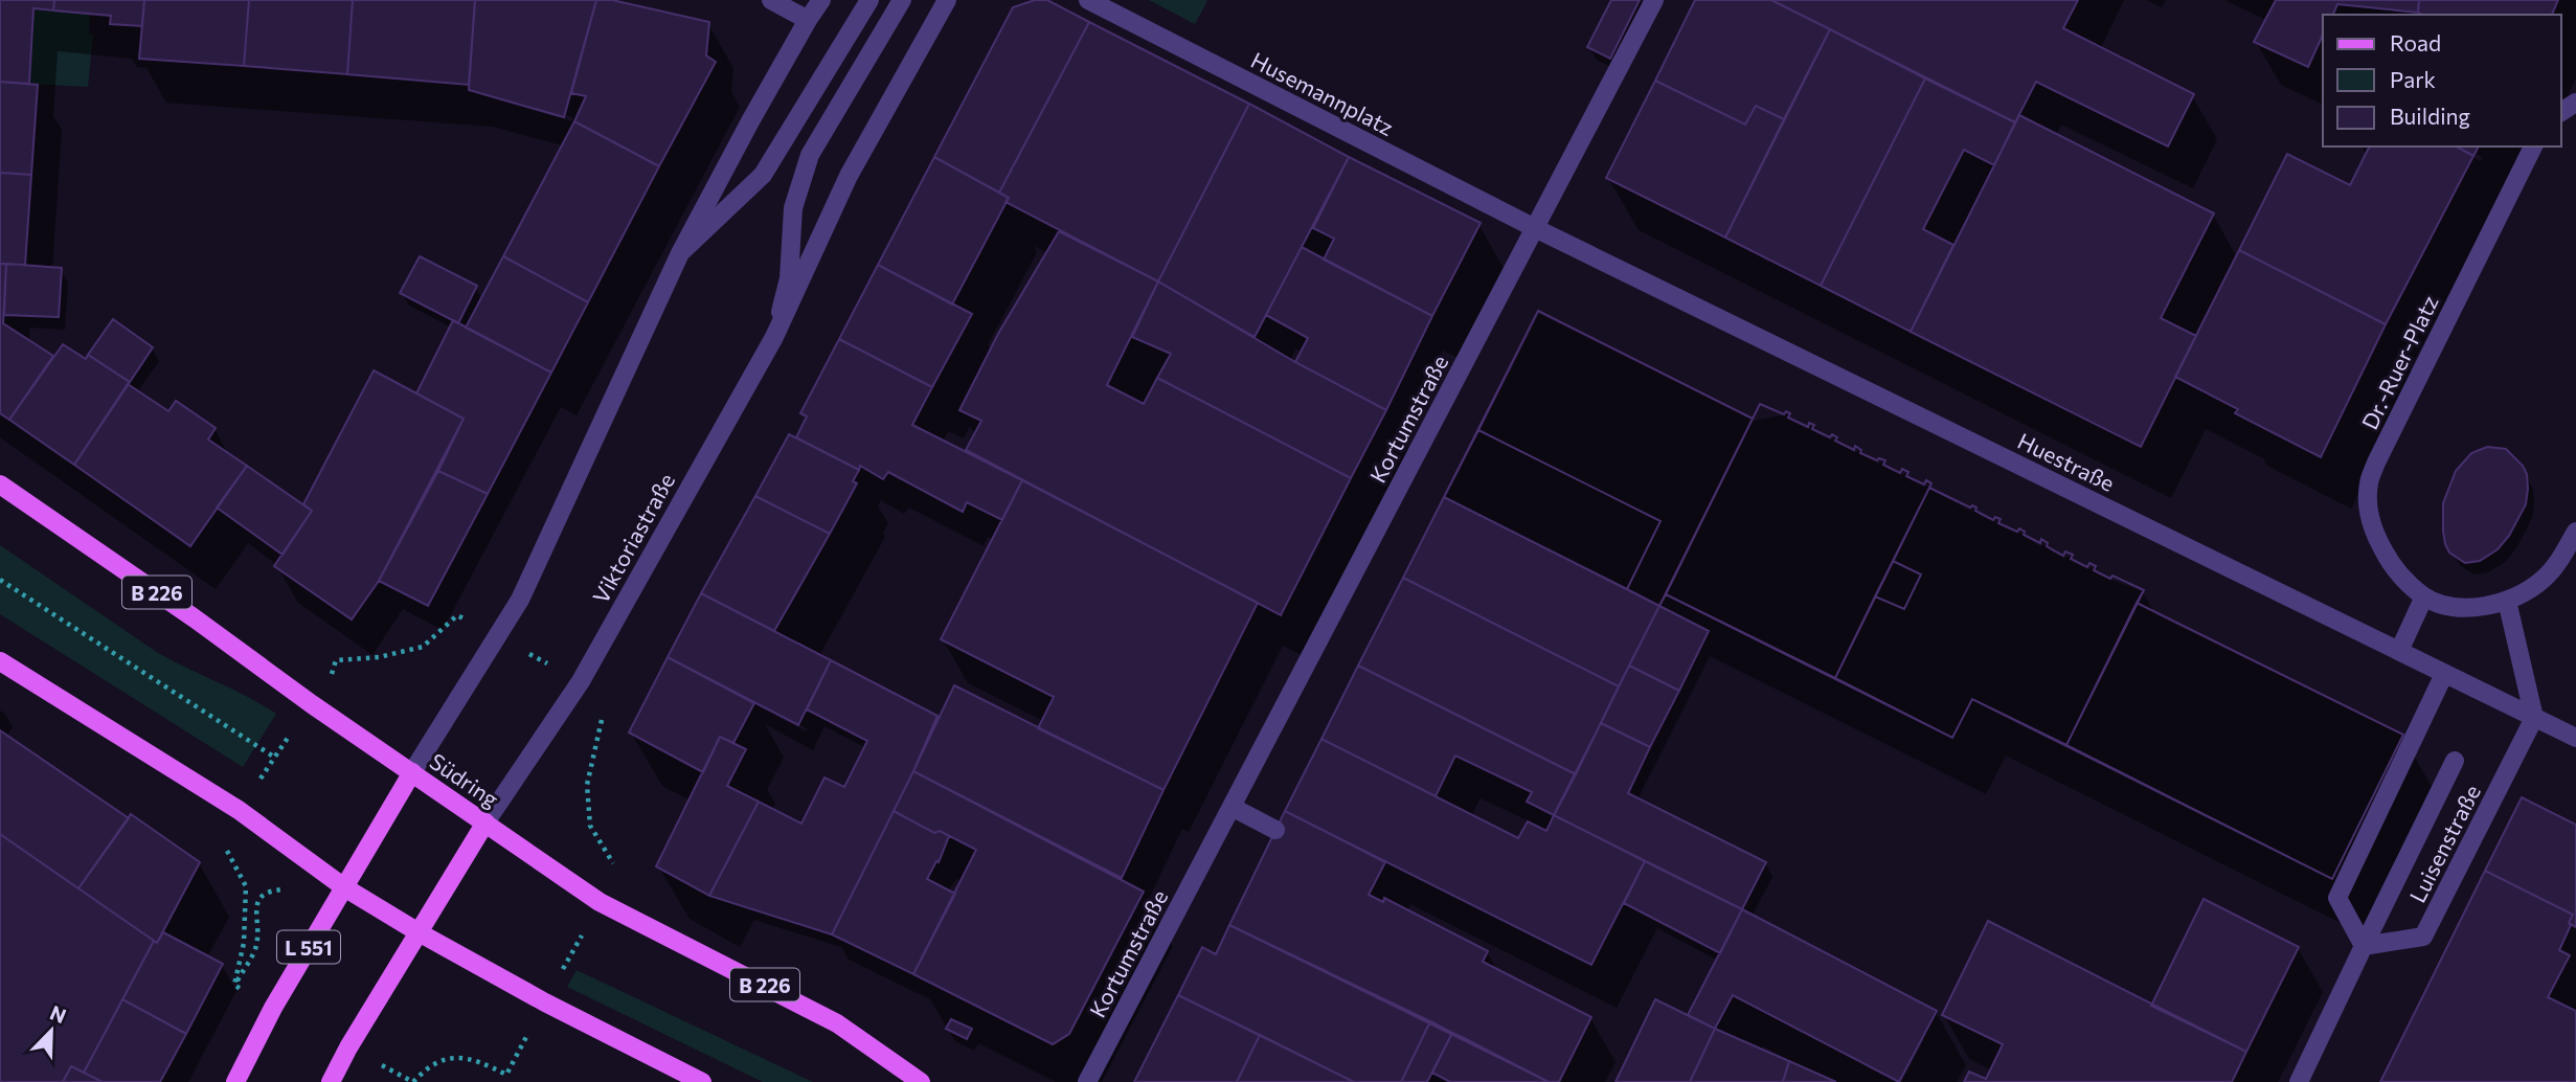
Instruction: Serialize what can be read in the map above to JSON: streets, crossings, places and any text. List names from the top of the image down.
{
  "streets": {
    "main road": [
      "Viktoriastraße",
      "B 226",
      "Südring",
      "L 551"
    ],
    "street": [
      "Husemannplatz",
      "Dr.-Ruer-Platz",
      "Kortumstraße",
      "Huestraße",
      "Luisenstraße"
    ]
  },
  "crossings": [
    ["Husemannplatz", "Kortumstraße"],
    ["Husemannplatz", "Huestraße"],
    ["Kortumstraße", "Huestraße"],
    ["Huestraße", "Luisenstraße"],
    ["Viktoriastraße", "Südring"],
    ["Südring", "L 551"]
  ],
  "legend": ["Road", "Park", "Building"],
  "north": "top right"
}
